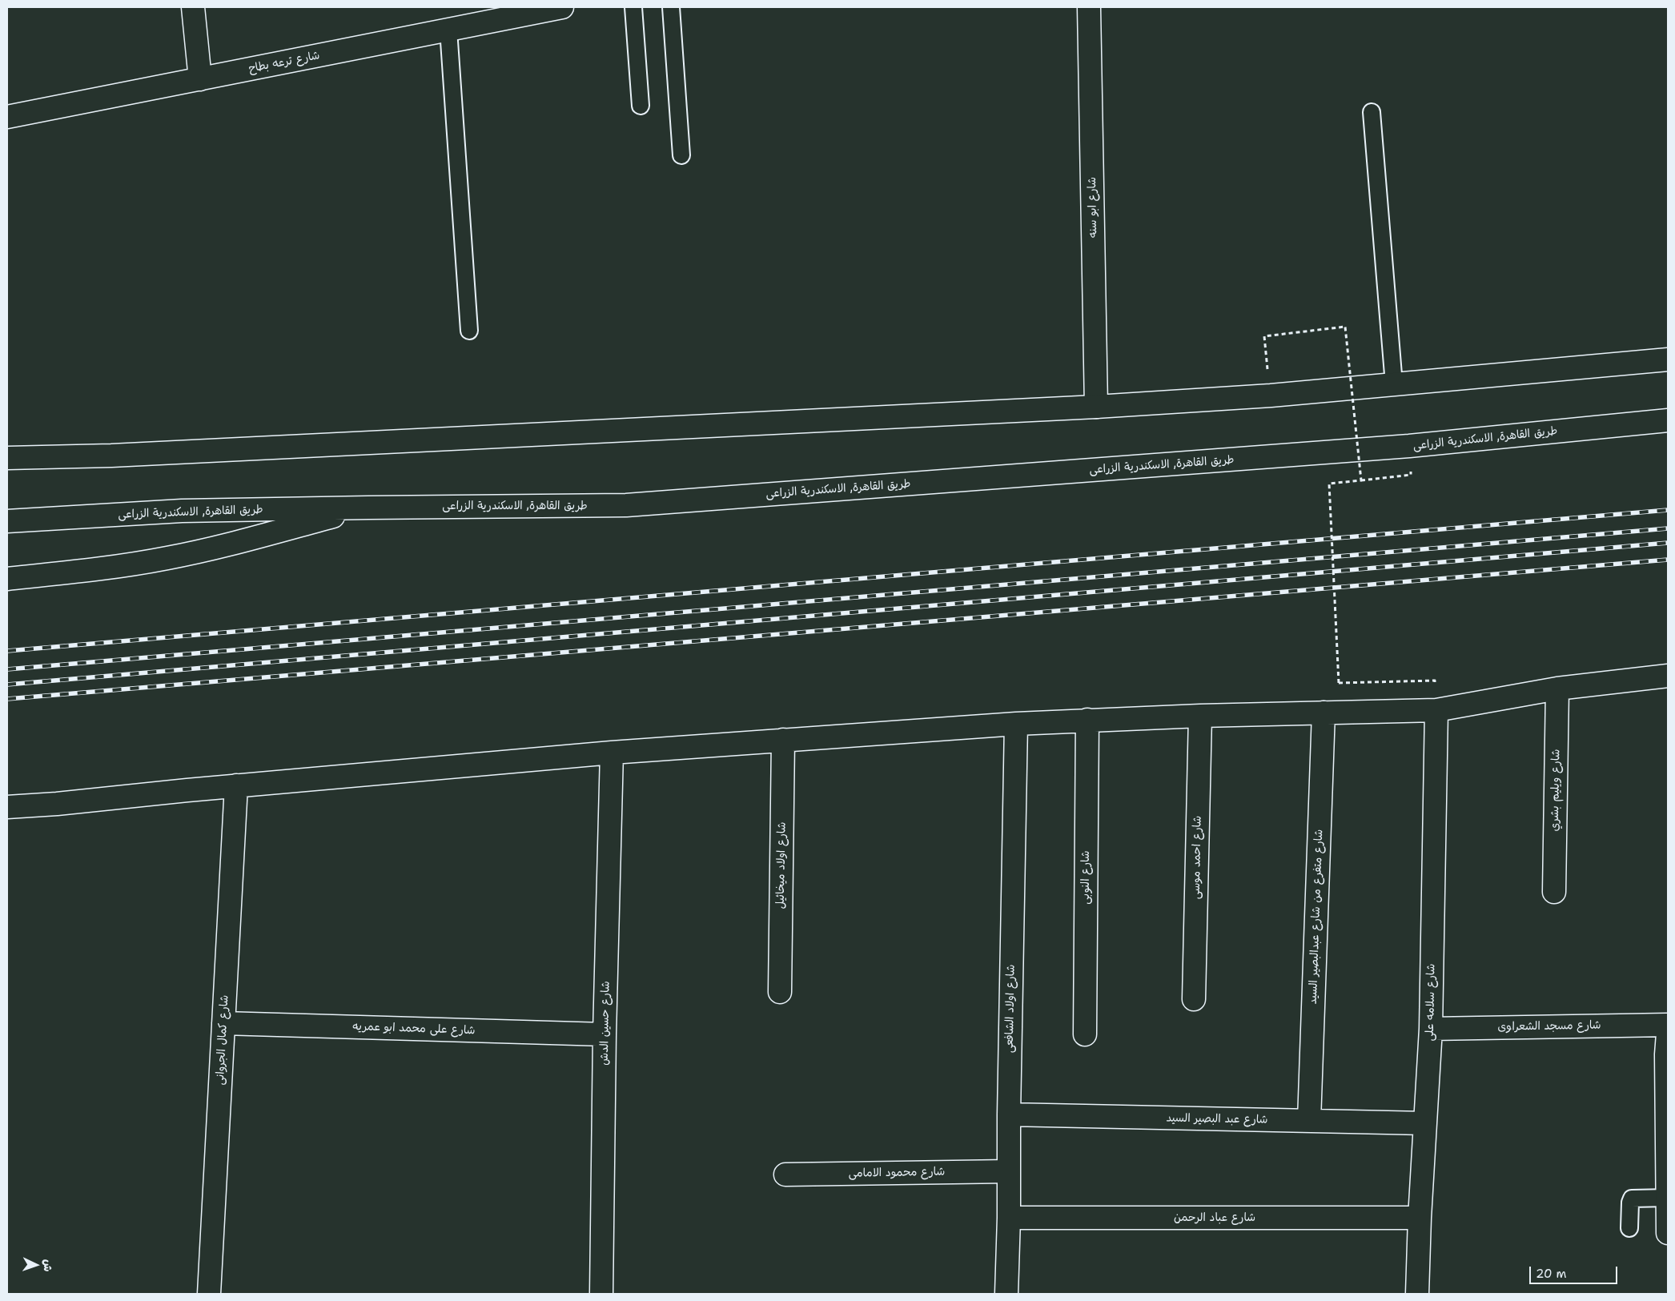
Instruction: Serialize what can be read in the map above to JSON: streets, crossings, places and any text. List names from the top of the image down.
{
  "streets": {
    "main road": [
      "شارع ترعه بطاح",
      "شارع ابو سنه",
      "طريق القاهرة, الاسكندرية الزراعى",
      "شارع ويليم بشري",
      "شارع احمد موسى",
      "شارع اولاد ميخائيل",
      "شارع النوبى",
      "شارع متفرع من شارع عبدالبصير السيد",
      "شارع سلامه على",
      "شارع اولاد الشافعى",
      "شارع حسين الدش",
      "شارع مسجد الشعراوى",
      "شارع على محمد ابو عمريه",
      "شارع كمال الجروانى",
      "شارع عبد البصير السيد",
      "شارع محمود الامامى",
      "شارع عباد الرحمن"
    ]
  },
  "crossings": [
    ["شارع متفرع من شارع عبدالبصير السيد", "شارع عبد البصير السيد"],
    ["شارع سلامه على", "شارع مسجد الشعراوى"],
    ["شارع سلامه على", "شارع عبد البصير السيد"],
    ["شارع سلامه على", "شارع عباد الرحمن"],
    ["شارع اولاد الشافعى", "شارع عبد البصير السيد"],
    ["شارع اولاد الشافعى", "شارع محمود الامامى"],
    ["شارع اولاد الشافعى", "شارع عباد الرحمن"],
    ["شارع حسين الدش", "شارع على محمد ابو عمريه"],
    ["شارع على محمد ابو عمريه", "شارع كمال الجروانى"]
  ],
  "scale_bar": "20 m",
  "north": "right"
}
